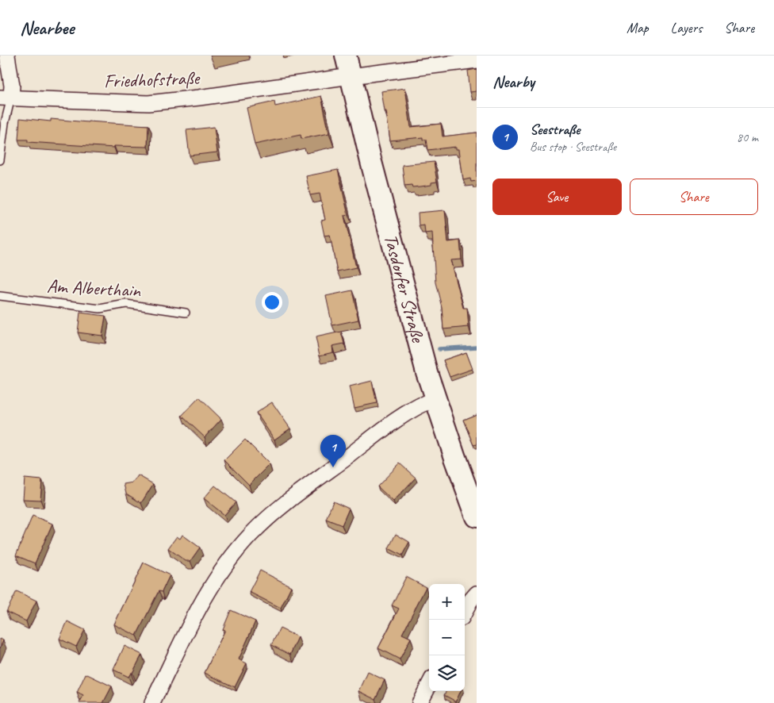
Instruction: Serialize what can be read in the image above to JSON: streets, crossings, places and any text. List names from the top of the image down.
{
  "streets": {
    "main road": ["Tasdorfer Straße"],
    "street": ["Friedhofstraße"],
    "lane": ["Am Alberthain"]
  },
  "crossings": [
    ["Friedhofstraße", "Tasdorfer Straße"]
  ],
  "page": {
    "header": "Nearbee",
    "nav": ["Map", "Layers", "Share"],
    "heading": "Nearby",
    "list": [
      {
        "mark": "1",
        "name": "Seestraße",
        "note": "Bus stop · Seestraße",
        "value": "80 m"
      }
    ],
    "buttons": ["Save", "Share"],
    "pins": "1",
    "map_buttons": ["+", "−"]
  }
}
